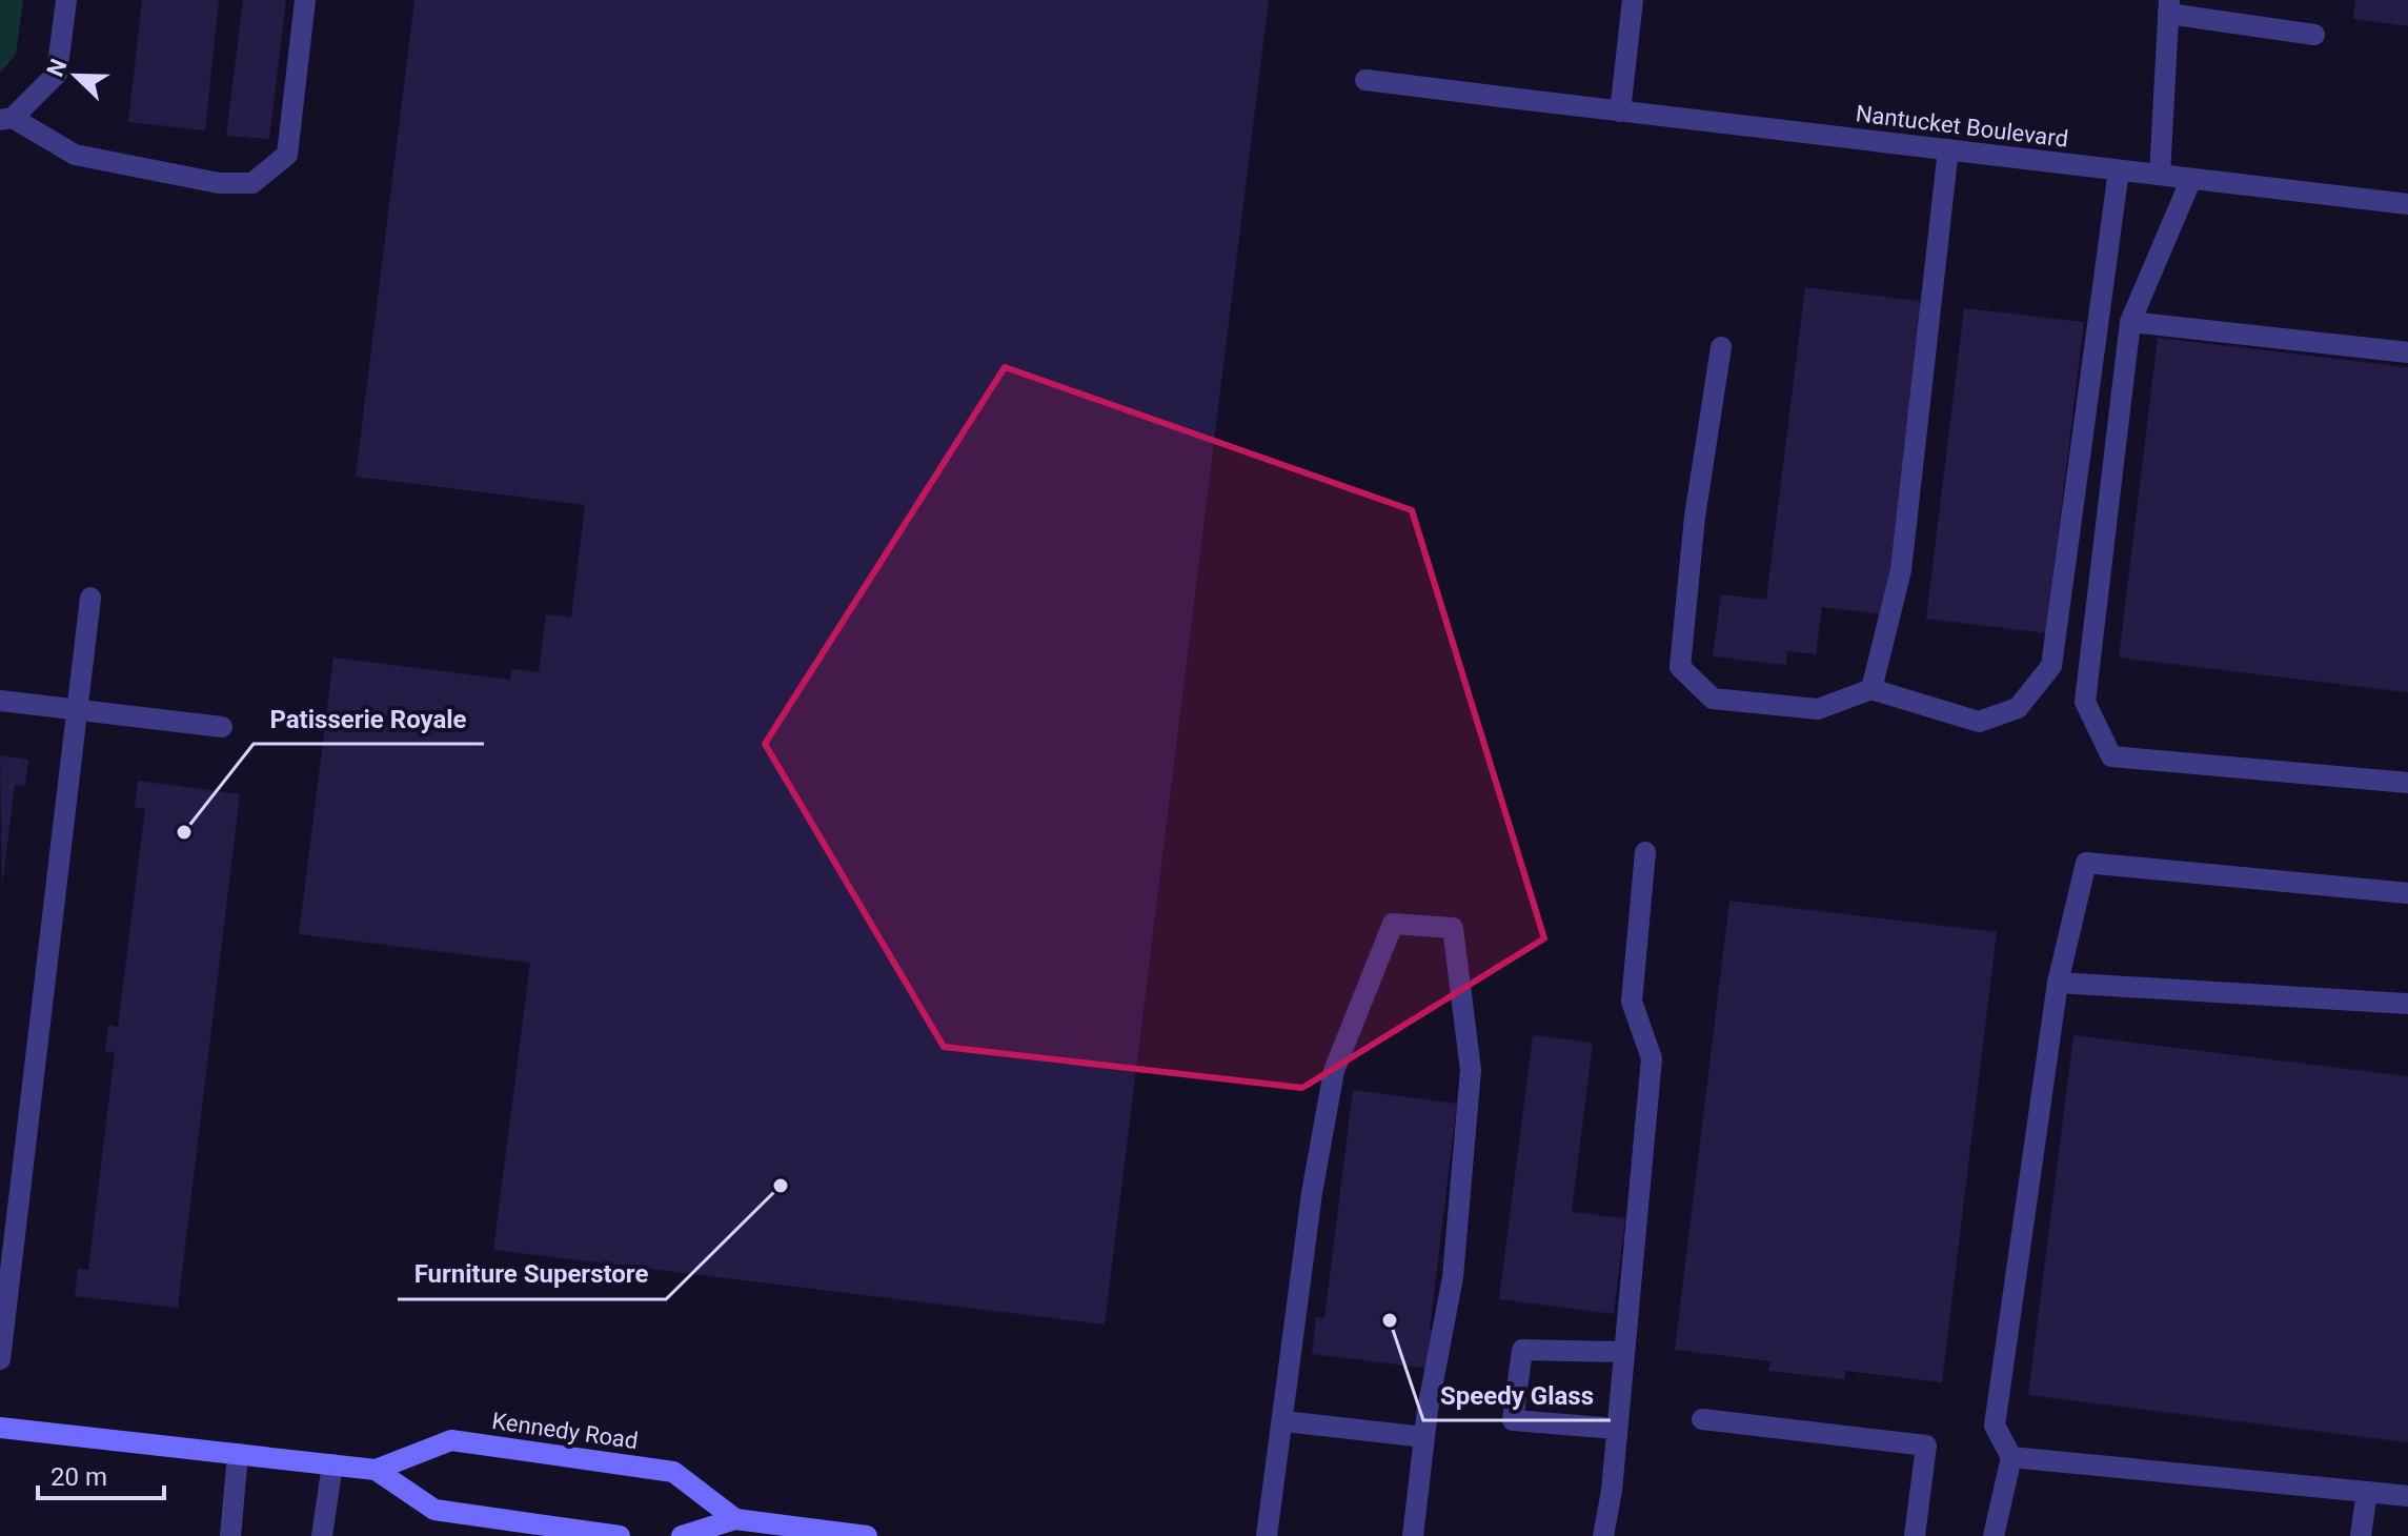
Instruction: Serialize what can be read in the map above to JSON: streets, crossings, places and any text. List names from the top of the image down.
{
  "streets": {
    "main road": ["Kennedy Road"],
    "street": ["Nantucket Boulevard"]
  },
  "places": ["Patisserie Royale", "Furniture Superstore", "Speedy Glass"],
  "scale_bar": "20 m",
  "north": "top left"
}
